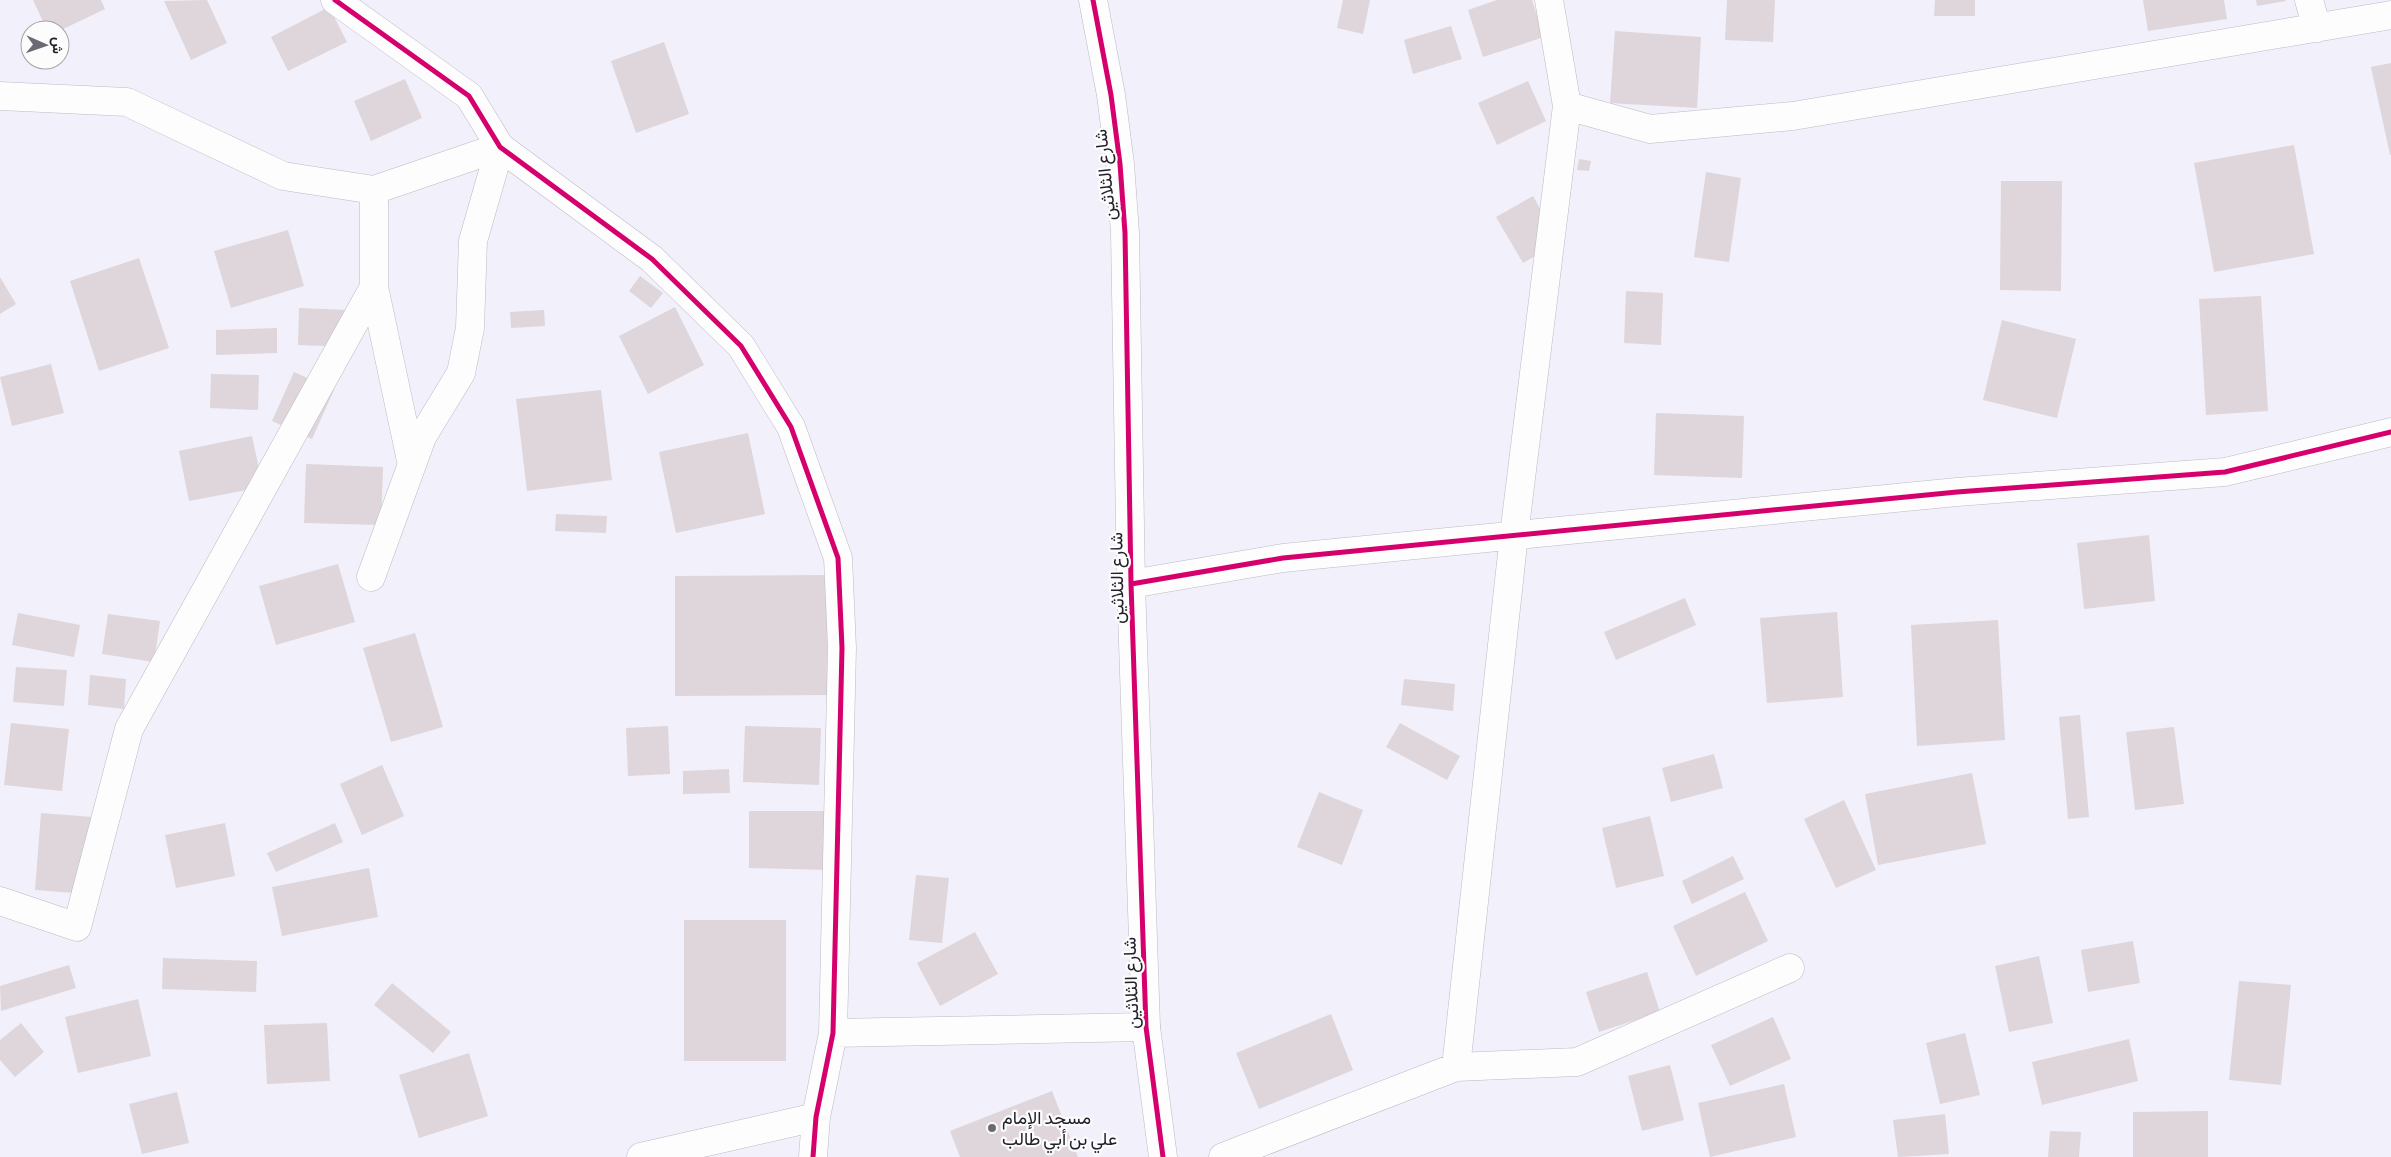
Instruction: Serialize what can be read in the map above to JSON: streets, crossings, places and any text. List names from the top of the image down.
{
  "streets": {
    "street": ["شارع الثلاثين"]
  },
  "places": ["مسجد الإمام علي بن أبي طالب"],
  "north": "right"
}
